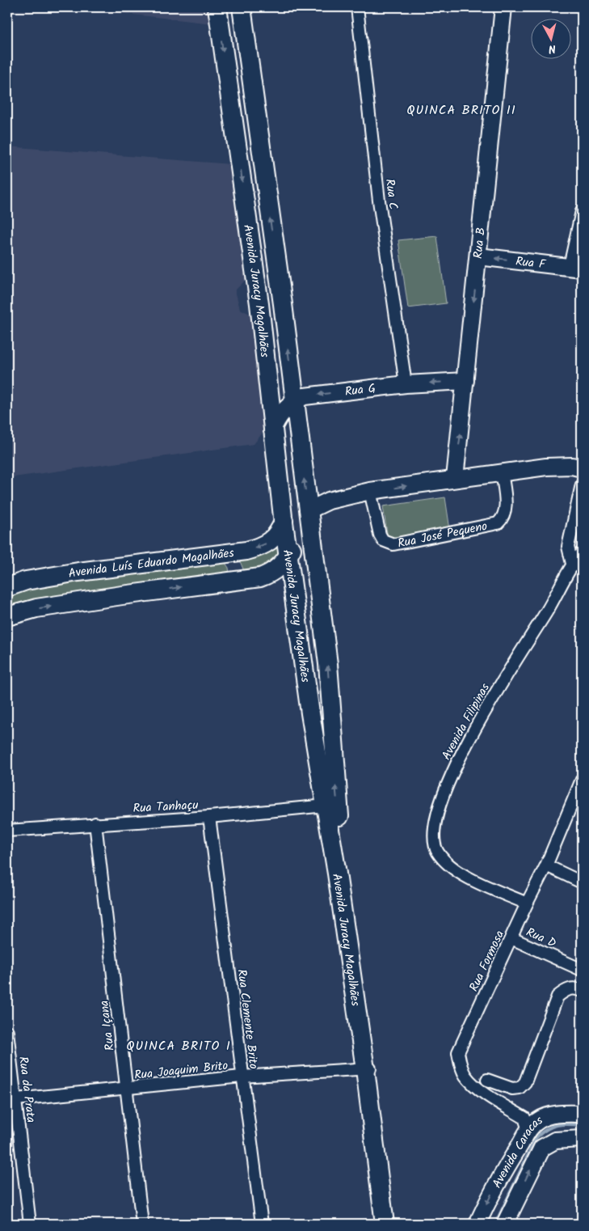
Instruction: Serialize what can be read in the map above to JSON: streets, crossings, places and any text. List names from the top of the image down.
{
  "streets": {
    "main road": [
      "Rua B",
      "Rua F",
      "Avenida Juracy Magalhães",
      "Rua G",
      "Avenida Luís Eduardo Magalhães",
      "Avenida Caracas"
    ],
    "street": [
      "Rua C",
      "Rua José Pequeno",
      "Avenida Filipinas",
      "Rua Tanhaçu",
      "Rua D",
      "Rua Formosa",
      "Rua Clemente Brito",
      "Rua Içana",
      "Rua Joaquim Brito",
      "Rua da Prata"
    ]
  },
  "crossings": [
    ["Rua C", "Rua G"],
    ["Rua B", "Rua F"],
    ["Rua B", "Rua G"],
    ["Avenida Juracy Magalhães", "Rua G"],
    ["Avenida Juracy Magalhães", "Avenida Luís Eduardo Magalhães"],
    ["Avenida Juracy Magalhães", "Rua Tanhaçu"],
    ["Avenida Juracy Magalhães", "Rua Joaquim Brito"],
    ["Avenida Filipinas", "Rua Formosa"],
    ["Rua Tanhaçu", "Rua Clemente Brito"],
    ["Rua Tanhaçu", "Rua Içana"],
    ["Rua D", "Rua Formosa"],
    ["Rua Formosa", "Avenida Caracas"],
    ["Rua Clemente Brito", "Rua Joaquim Brito"],
    ["Rua Içana", "Rua Joaquim Brito"],
    ["Rua Joaquim Brito", "Rua da Prata"]
  ],
  "one_way": ["Rua F"],
  "districts": ["QUINCA BRITO II", "QUINCA BRITO I"],
  "north": "bottom"
}
